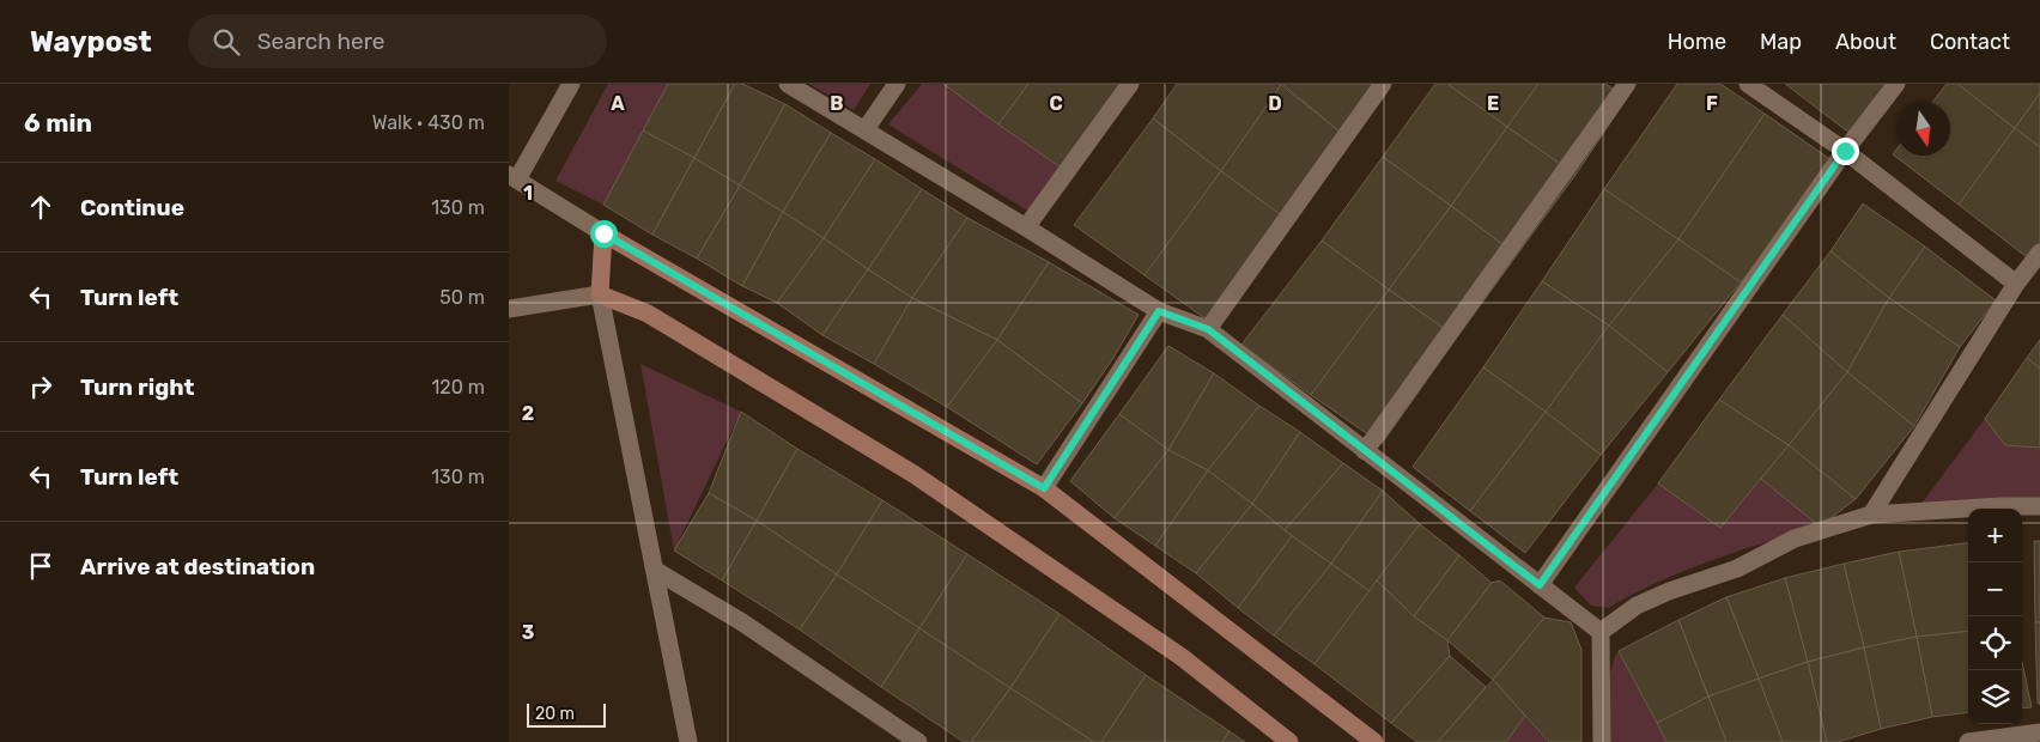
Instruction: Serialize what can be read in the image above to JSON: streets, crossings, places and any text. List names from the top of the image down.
{
  "scale_bar": "20 m",
  "north": "bottom",
  "page": {
    "header": "Waypost",
    "search": "Search here",
    "nav": [
      "Home",
      "Map",
      "About",
      "Contact"
    ],
    "heading": ["6 min", "Walk · 430 m"],
    "list": [
      ["Continue", "130 m"],
      ["Turn left", "50 m"],
      ["Turn right", "120 m"],
      ["Turn left", "130 m"],
      "Arrive at destination"
    ],
    "map_buttons": ["+", "−"],
    "scale": "20 m"
  },
  "grid": {
    "columns": [
      "A",
      "B",
      "C",
      "D",
      "E",
      "F"
    ],
    "rows": ["1", "2", "3"]
  }
}
